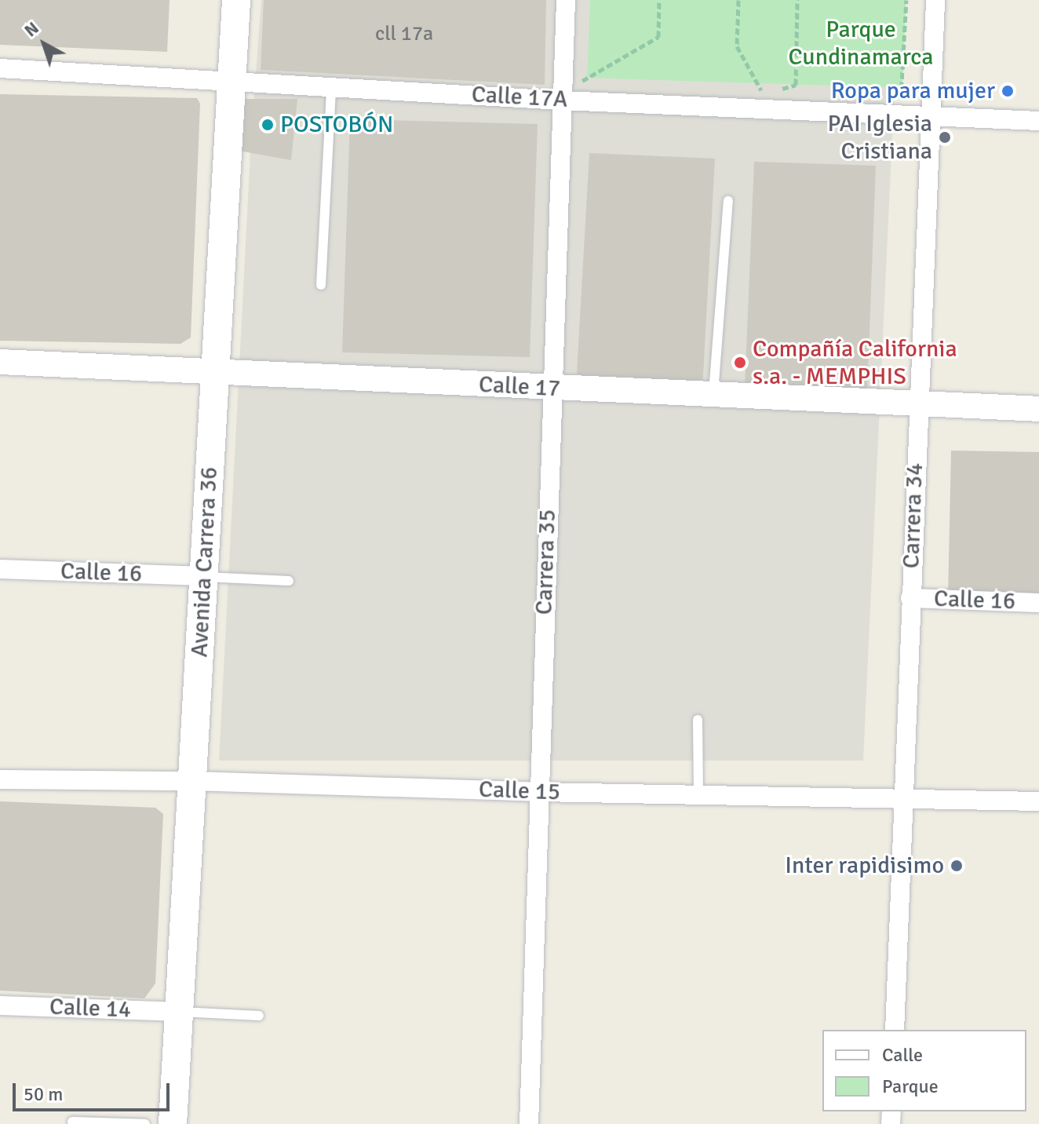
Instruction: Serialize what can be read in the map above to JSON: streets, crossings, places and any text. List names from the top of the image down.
{
  "streets": {
    "main road": ["Avenida Carrera 36"],
    "street": [
      "Calle 17A",
      "Calle 17",
      "Carrera 34",
      "Carrera 35",
      "Calle 16",
      "Calle 15",
      "Calle 14"
    ]
  },
  "crossings": [
    ["Calle 17A", "Carrera 34"],
    ["Calle 17A", "Avenida Carrera 36"],
    ["Calle 17A", "Carrera 35"],
    ["Calle 17", "Carrera 34"],
    ["Calle 17", "Avenida Carrera 36"],
    ["Calle 17", "Carrera 35"],
    ["Carrera 34", "Calle 16"],
    ["Carrera 34", "Calle 15"],
    ["Avenida Carrera 36", "Calle 16"],
    ["Avenida Carrera 36", "Calle 15"],
    ["Avenida Carrera 36", "Calle 14"],
    ["Carrera 35", "Calle 15"]
  ],
  "parks": ["Parque Cundinamarca"],
  "places": [
    "Ropa para mujer",
    "POSTOBÓN",
    "PAI Iglesia Cristiana",
    "Compañía California s.a. - MEMPHIS",
    "Inter rapidisimo"
  ],
  "house_numbers": ["cll 17a"],
  "legend": ["Calle", "Parque"],
  "scale_bar": "50 m",
  "north": "top left"
}
